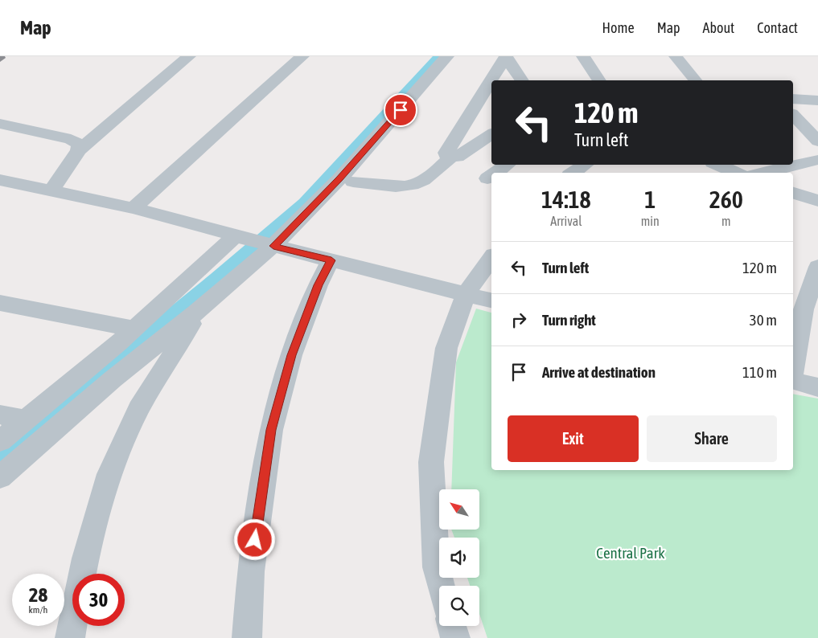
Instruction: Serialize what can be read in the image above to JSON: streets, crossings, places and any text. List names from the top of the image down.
{
  "parks": ["Central Park"],
  "north": "top left",
  "page": {
    "header": "Map",
    "nav": [
      "Home",
      "Map",
      "About",
      "Contact"
    ],
    "turn": ["120 m", "Turn left"],
    "eta": [
      "14:18",
      "Arrival",
      "1",
      "min",
      "260",
      "m"
    ],
    "list": [
      {
        "name": "Turn left",
        "value": "120 m"
      },
      {
        "name": "Turn right",
        "value": "30 m"
      },
      {
        "name": "Arrive at destination",
        "value": "110 m"
      }
    ],
    "buttons": ["Exit", "Share"],
    "speed": "28 km/h",
    "limit": "30"
  }
}
